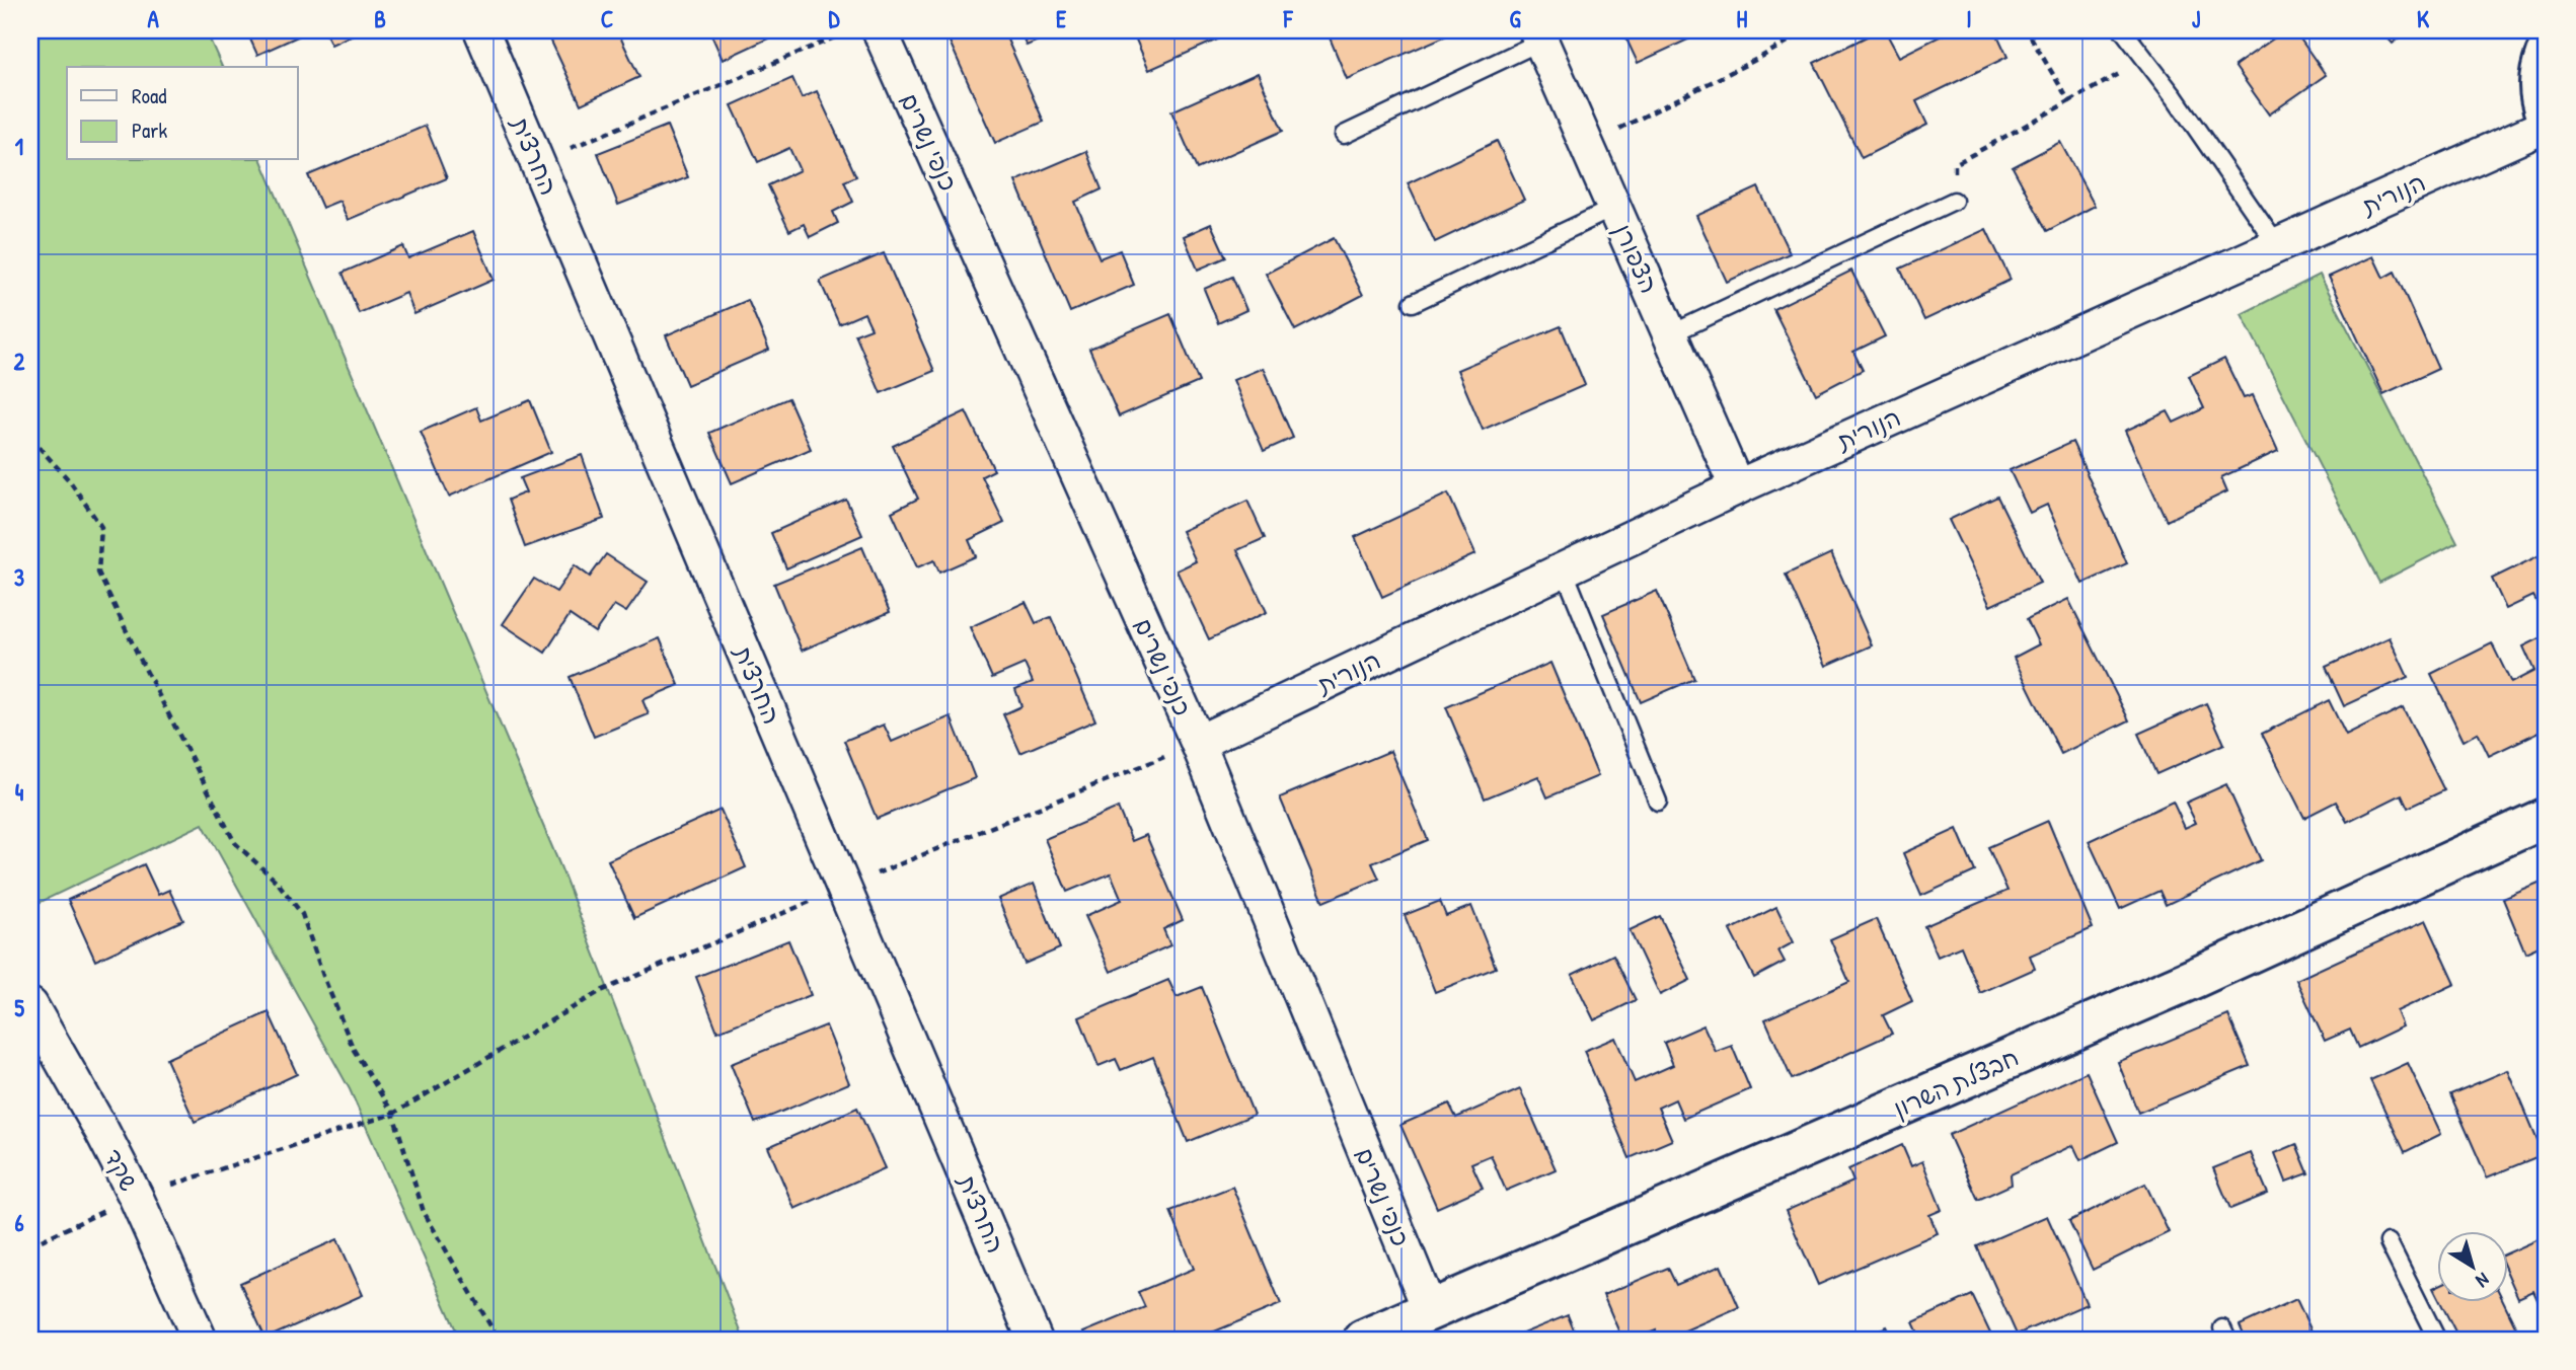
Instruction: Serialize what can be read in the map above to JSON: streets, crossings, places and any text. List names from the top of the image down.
{
  "streets": {
    "street": [
      "כנפי נשרים",
      "החרצית",
      "הנורית",
      "הצפורן",
      "חבצלת השרון",
      "שקד"
    ]
  },
  "crossings": [
    ["כנפי נשרים", "הנורית"],
    ["כנפי נשרים", "חבצלת השרון"],
    ["הנורית", "הצפורן"]
  ],
  "legend": ["Road", "Park"],
  "north": "bottom right",
  "grid": {
    "columns": [
      "A",
      "B",
      "C",
      "D",
      "E",
      "F",
      "G",
      "H",
      "I",
      "J",
      "K"
    ],
    "rows": [
      "1",
      "2",
      "3",
      "4",
      "5",
      "6"
    ]
  }
}
